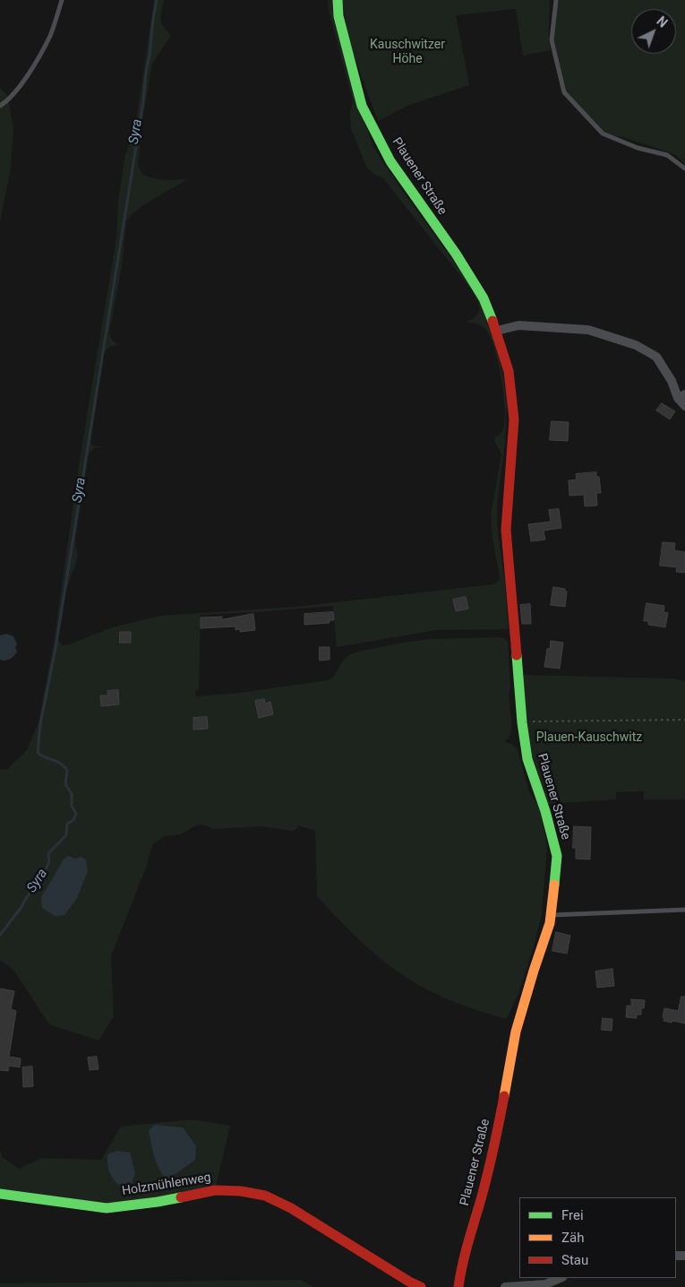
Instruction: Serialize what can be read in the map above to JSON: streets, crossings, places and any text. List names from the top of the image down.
{
  "streets": {
    "street": ["Plauener Straße", "Holzmühlenweg"]
  },
  "water": ["Syra"],
  "parks": ["Kauschwitzer Höhe", "Plauen-Kauschwitz"],
  "legend": ["Frei", "Zäh", "Stau"],
  "north": "top right"
}
